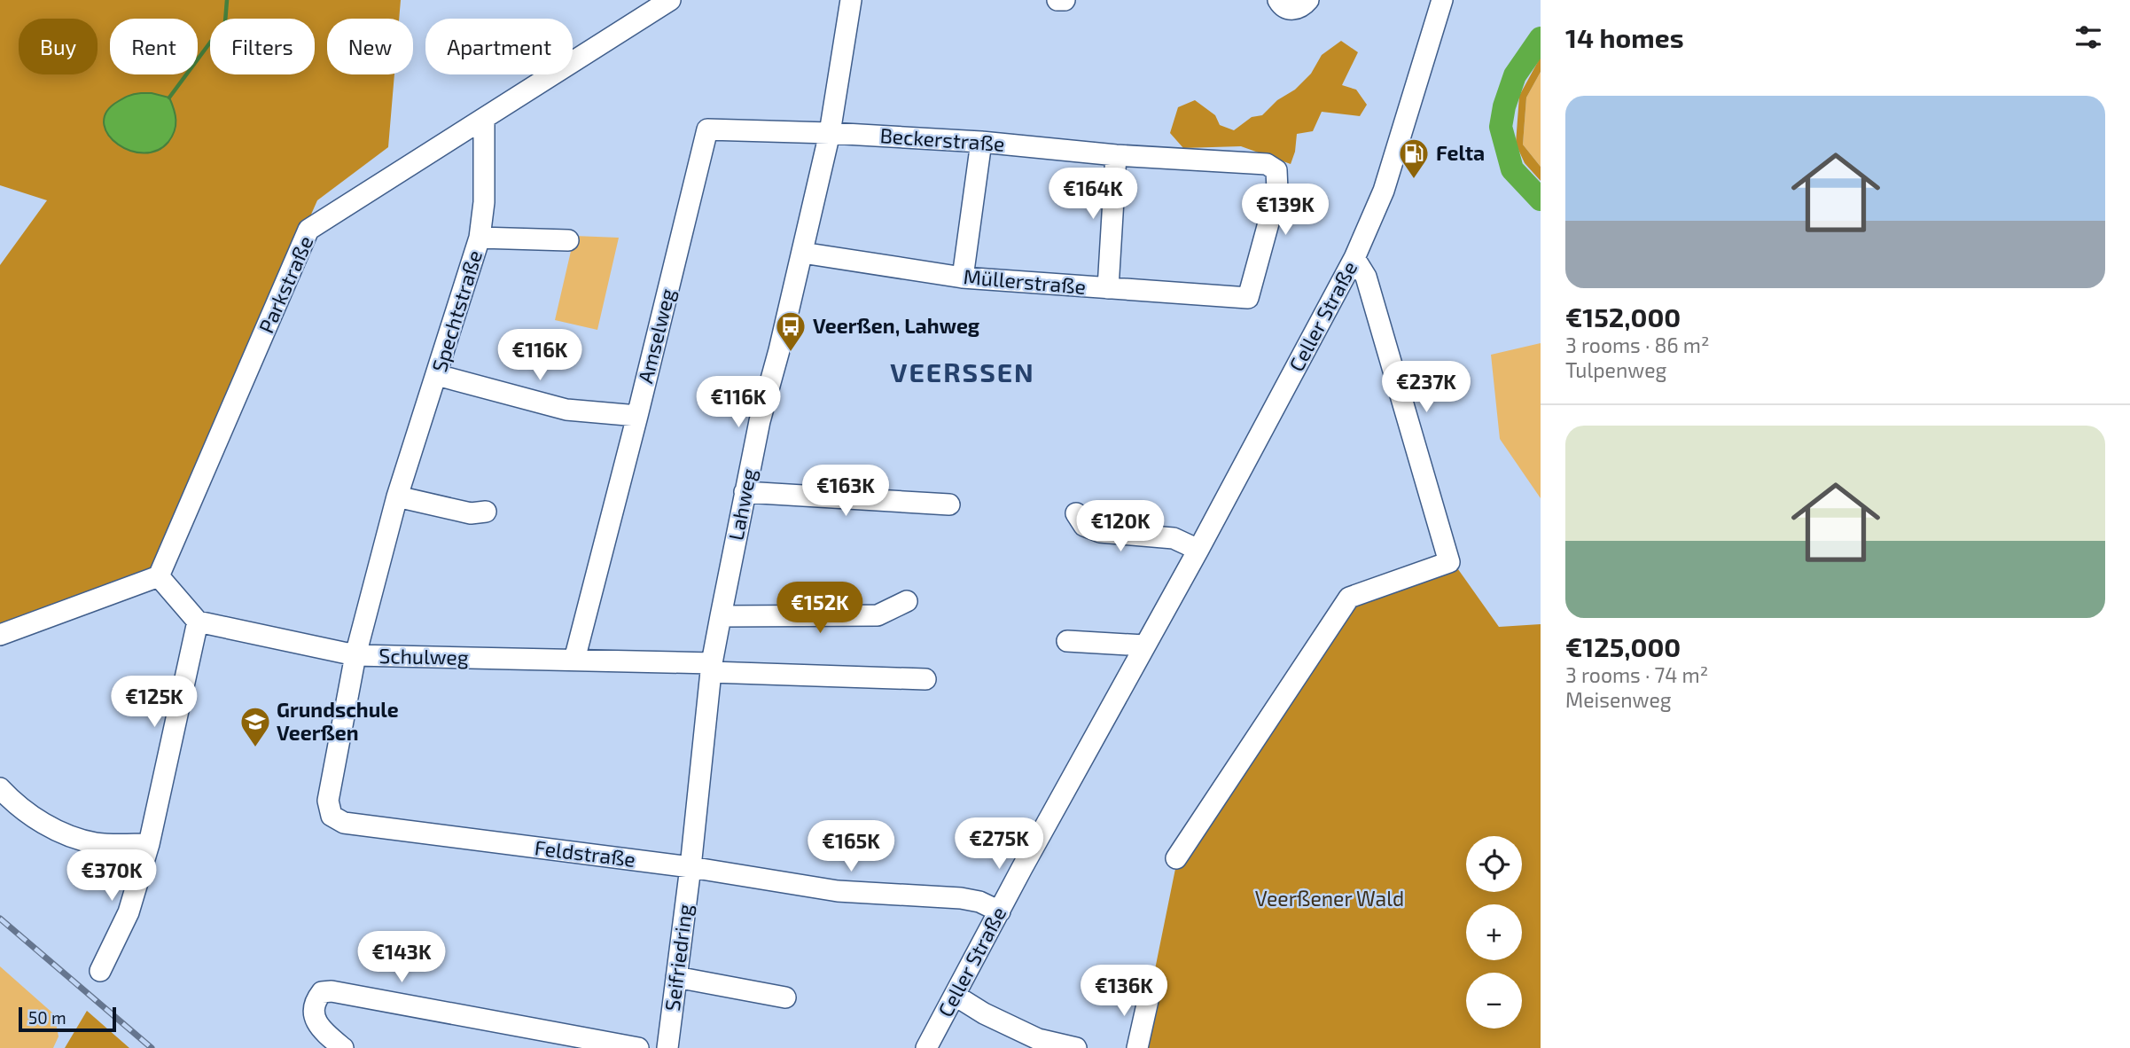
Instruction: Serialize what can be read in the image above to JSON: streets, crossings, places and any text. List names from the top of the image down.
{
  "streets": {
    "street": [
      "Beckerstraße",
      "Müllerstraße",
      "Parkstraße",
      "Spechtstraße",
      "Celler Straße",
      "Amselweg",
      "Lahweg",
      "Schulweg",
      "Feldstraße",
      "Seifriedring"
    ]
  },
  "crossings": [
    ["Beckerstraße", "Müllerstraße"],
    ["Beckerstraße", "Amselweg"],
    ["Beckerstraße", "Lahweg"],
    ["Müllerstraße", "Lahweg"],
    ["Parkstraße", "Spechtstraße"],
    ["Spechtstraße", "Schulweg"],
    ["Spechtstraße", "Feldstraße"],
    ["Celler Straße", "Feldstraße"],
    ["Amselweg", "Lahweg"],
    ["Amselweg", "Schulweg"],
    ["Lahweg", "Schulweg"],
    ["Lahweg", "Feldstraße"],
    ["Lahweg", "Seifriedring"],
    ["Schulweg", "Feldstraße"],
    ["Feldstraße", "Seifriedring"]
  ],
  "districts": ["VEERSSEN"],
  "parks": ["Veerßener Wald"],
  "places": {
    "fuel station": ["Felta"],
    "bus stop": ["Veerßen, Lahweg"],
    "school or university": ["Grundschule Veerßen"]
  },
  "scale_bar": "50 m",
  "page": {
    "heading": "14 homes",
    "chip": [
      "Buy",
      "Rent",
      "Filters",
      "New",
      "Apartment"
    ],
    "list": [
      {
        "name": "€152,000",
        "note": "3 rooms · 86 m² · Tulpenweg"
      },
      {
        "name": "€125,000",
        "note": "3 rooms · 74 m² · Meisenweg"
      }
    ],
    "price": [
      "€164K",
      "€139K",
      "€116K",
      "€237K",
      "€116K",
      "€163K",
      "€120K",
      "€152K",
      "€125K",
      "€275K",
      "€165K",
      "€370K",
      "€143K",
      "€136K"
    ],
    "map_buttons": ["+", "−"],
    "scale": "50 m"
  }
}
